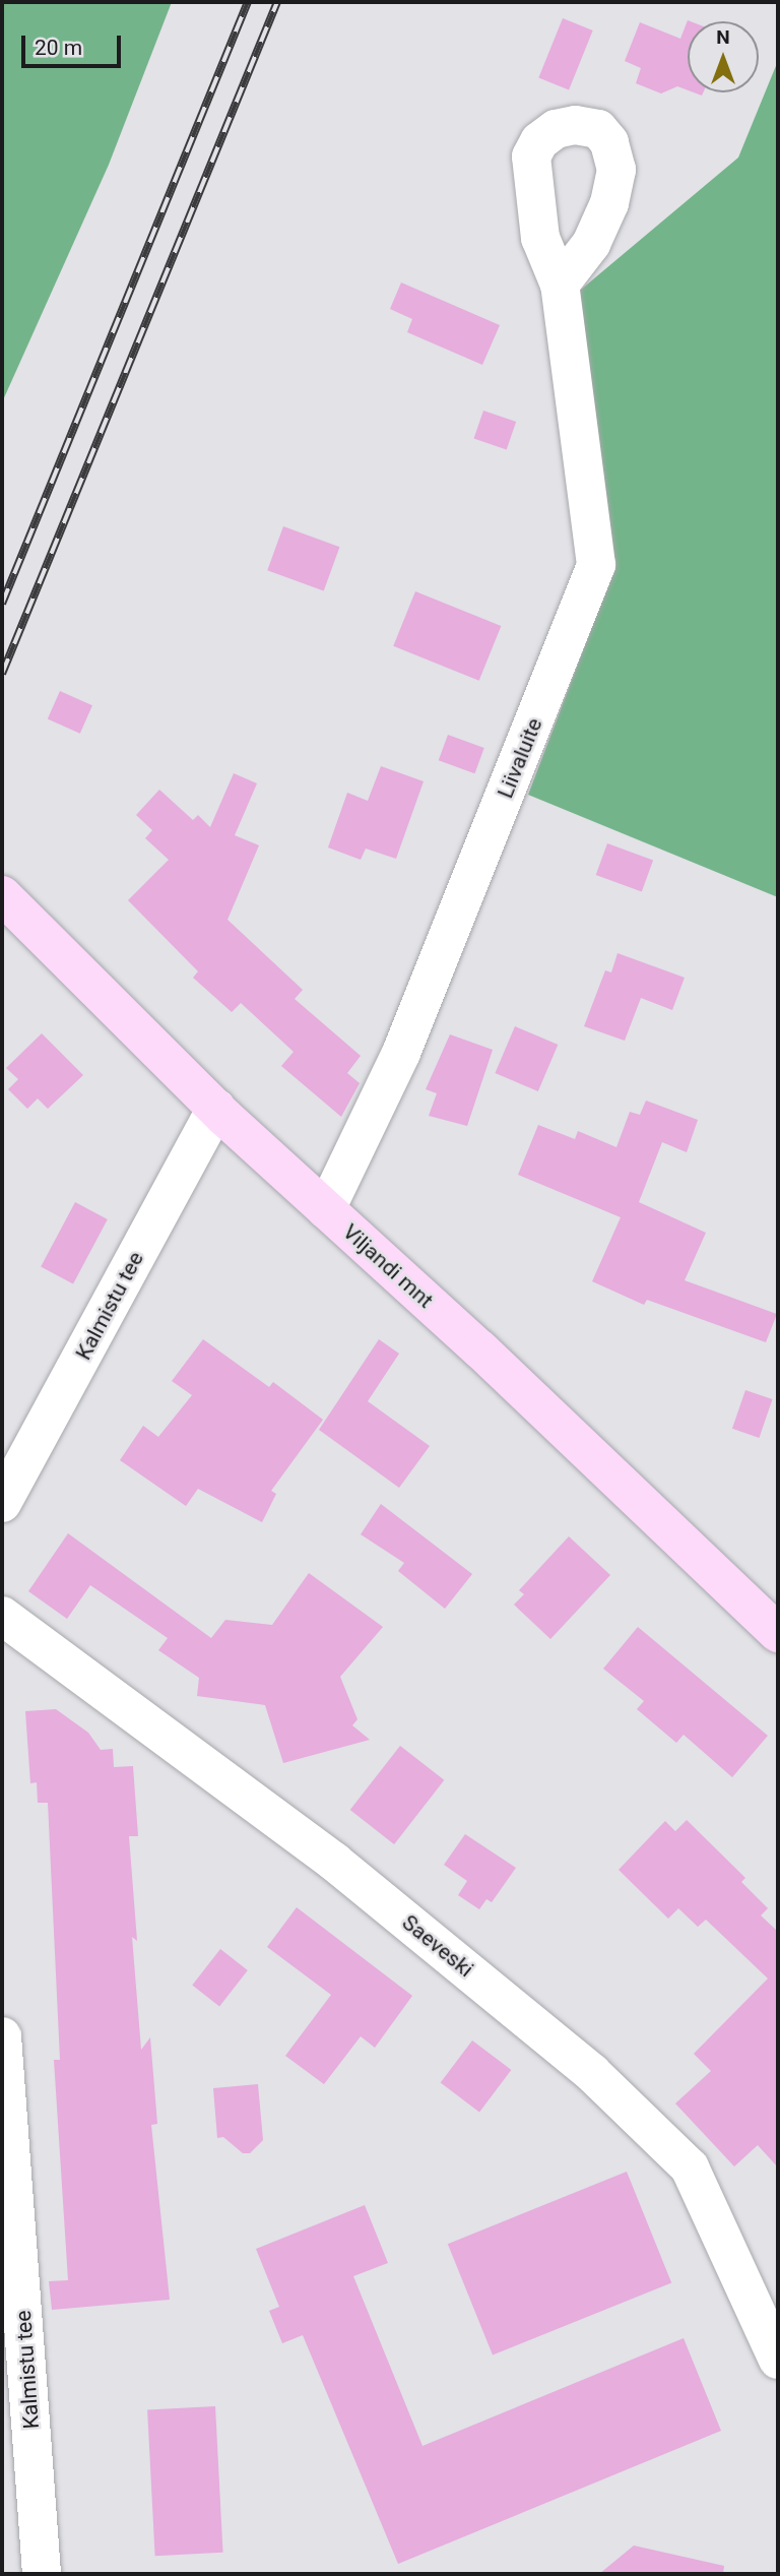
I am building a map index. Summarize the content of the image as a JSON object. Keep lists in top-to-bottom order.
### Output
{
  "streets": {
    "main road": ["Viljandi mnt"],
    "street": ["Liivaluite", "Kalmistu tee", "Saeveski"]
  },
  "crossings": [
    ["Liivaluite", "Viljandi mnt"],
    ["Viljandi mnt", "Kalmistu tee"]
  ],
  "scale_bar": "20 m",
  "north": "top"
}
